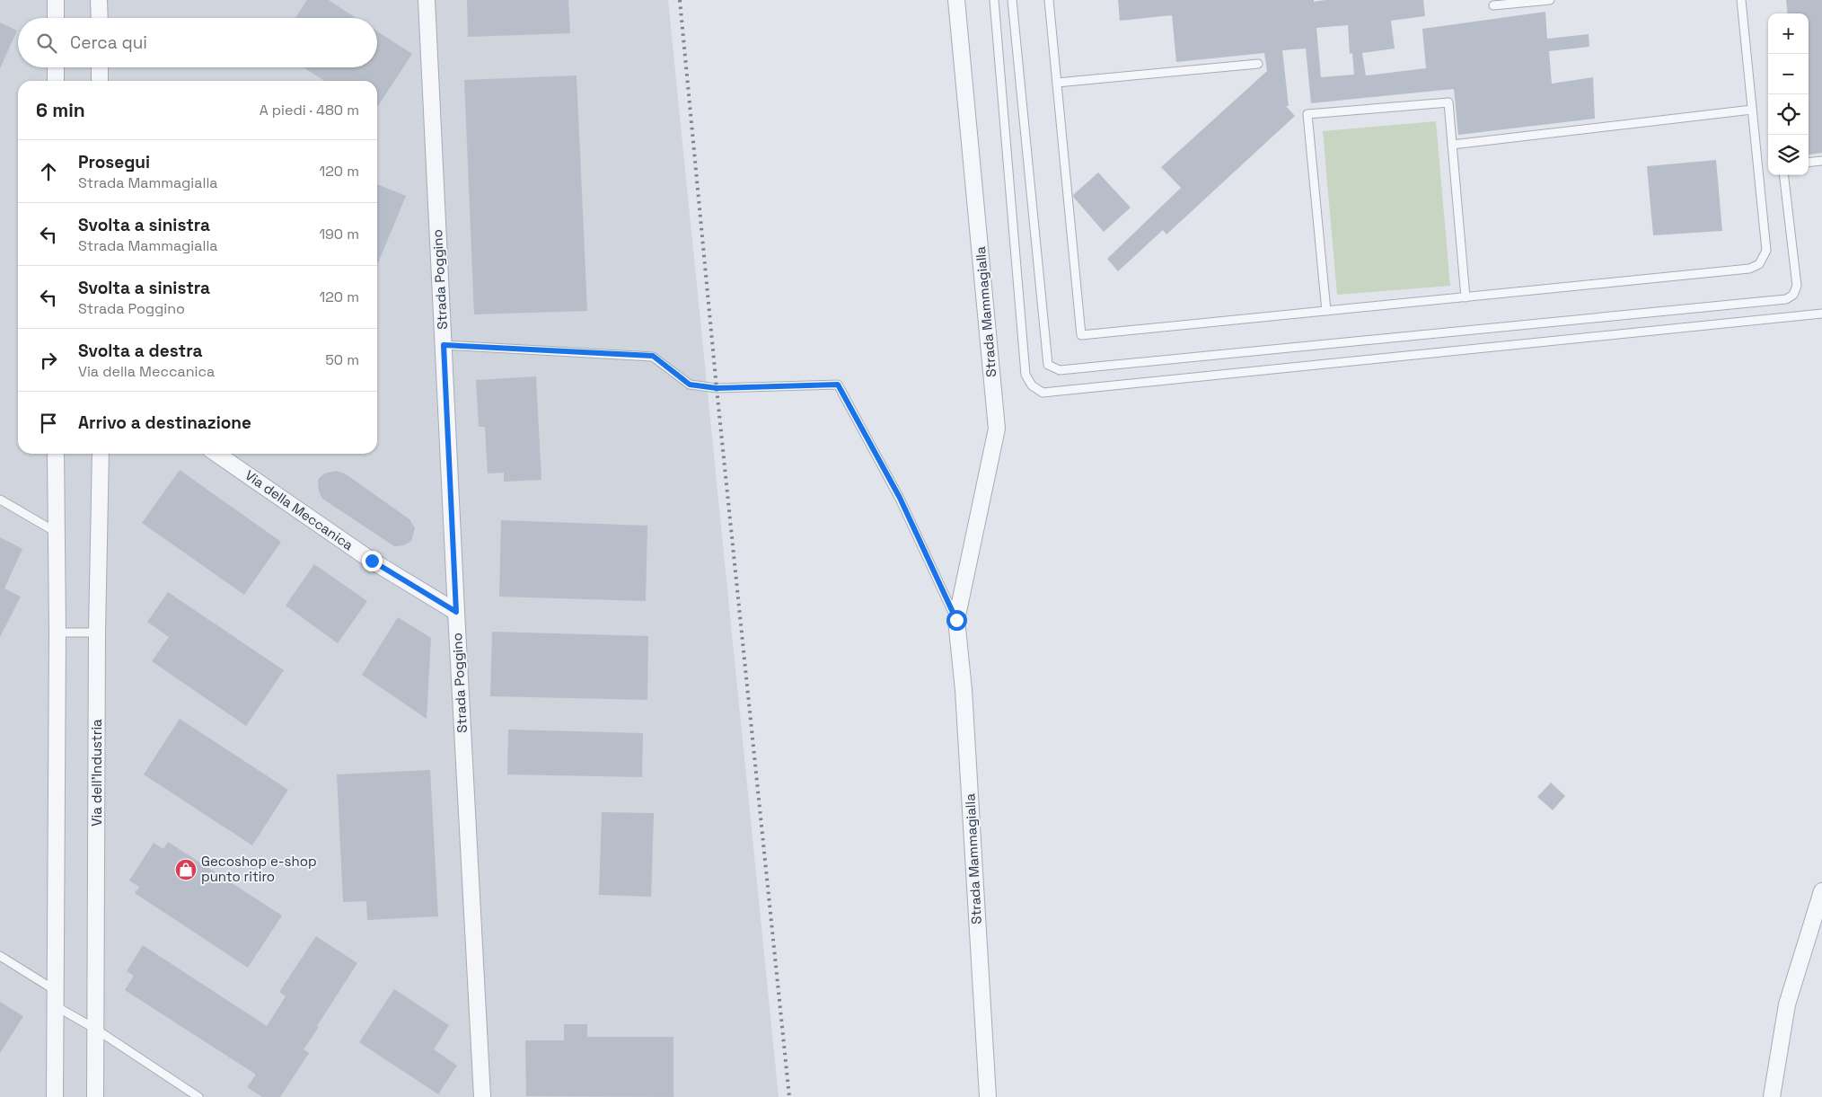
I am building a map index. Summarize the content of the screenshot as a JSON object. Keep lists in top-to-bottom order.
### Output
{
  "streets": {
    "street": [
      "Strada Poggino",
      "Strada Mammagialla",
      "Via della Meccanica",
      "Via dell'Industria"
    ]
  },
  "crossings": [
    ["Strada Poggino", "Strada Mammagialla"],
    ["Strada Poggino", "Via della Meccanica"]
  ],
  "places": {
    "shop": ["Gecoshop e-shop punto ritiro"]
  },
  "page": {
    "map_buttons": ["+", "−"],
    "search": "Cerca qui",
    "heading": ["6 min", "A piedi · 480 m"],
    "list": [
      ["Prosegui", "Strada Mammagialla", "120 m"],
      ["Svolta a sinistra", "Strada Mammagialla", "190 m"],
      ["Svolta a sinistra", "Strada Poggino", "120 m"],
      ["Svolta a destra", "Via della Meccanica", "50 m"],
      "Arrivo a destinazione"
    ]
  }
}
